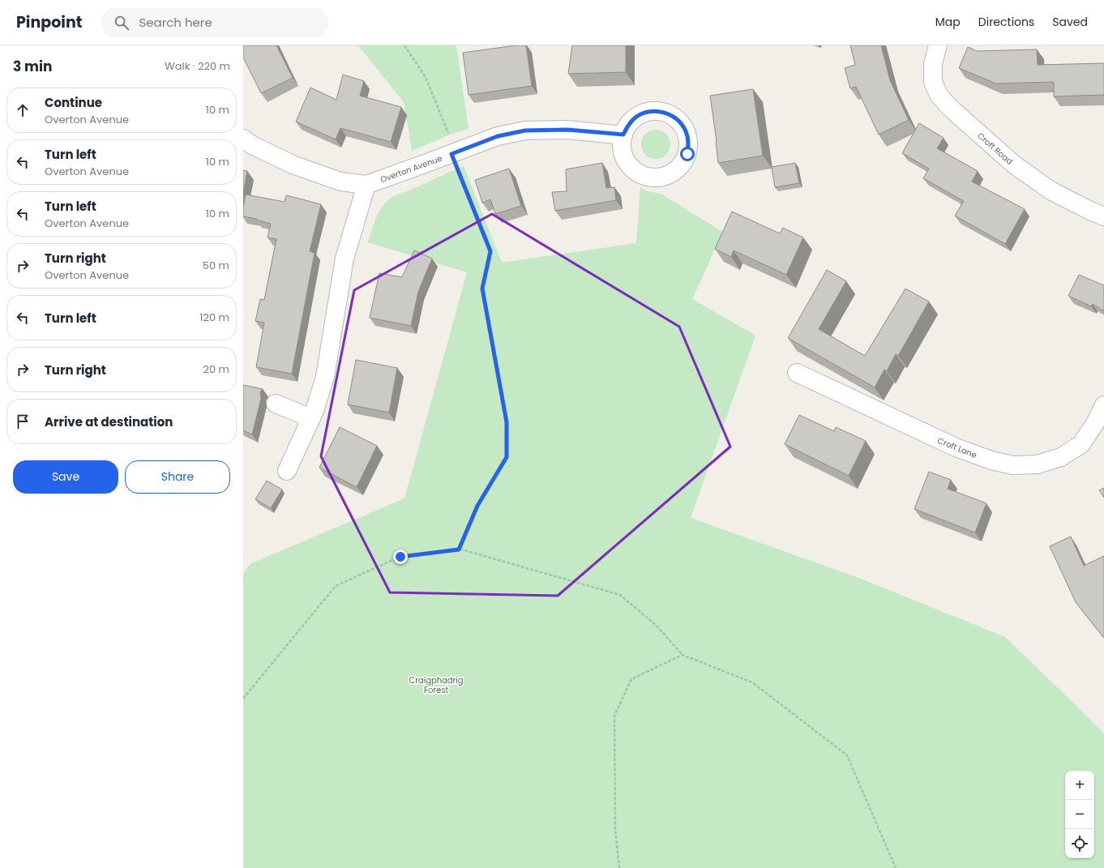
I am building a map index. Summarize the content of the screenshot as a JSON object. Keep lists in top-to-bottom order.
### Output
{
  "streets": {
    "street": ["Croft Road", "Overton Avenue", "Croft Lane"]
  },
  "parks": ["Craigphadrig Forest"],
  "page": {
    "header": "Pinpoint",
    "search": "Search here",
    "nav": ["Map", "Directions", "Saved"],
    "heading": ["3 min", "Walk · 220 m"],
    "list": [
      ["Continue", "Overton Avenue", "10 m"],
      ["Turn left", "Overton Avenue", "10 m"],
      ["Turn left", "Overton Avenue", "10 m"],
      ["Turn right", "Overton Avenue", "50 m"],
      ["Turn left", "120 m"],
      ["Turn right", "20 m"],
      "Arrive at destination"
    ],
    "buttons": ["Save", "Share"],
    "map_buttons": ["+", "−"]
  }
}
